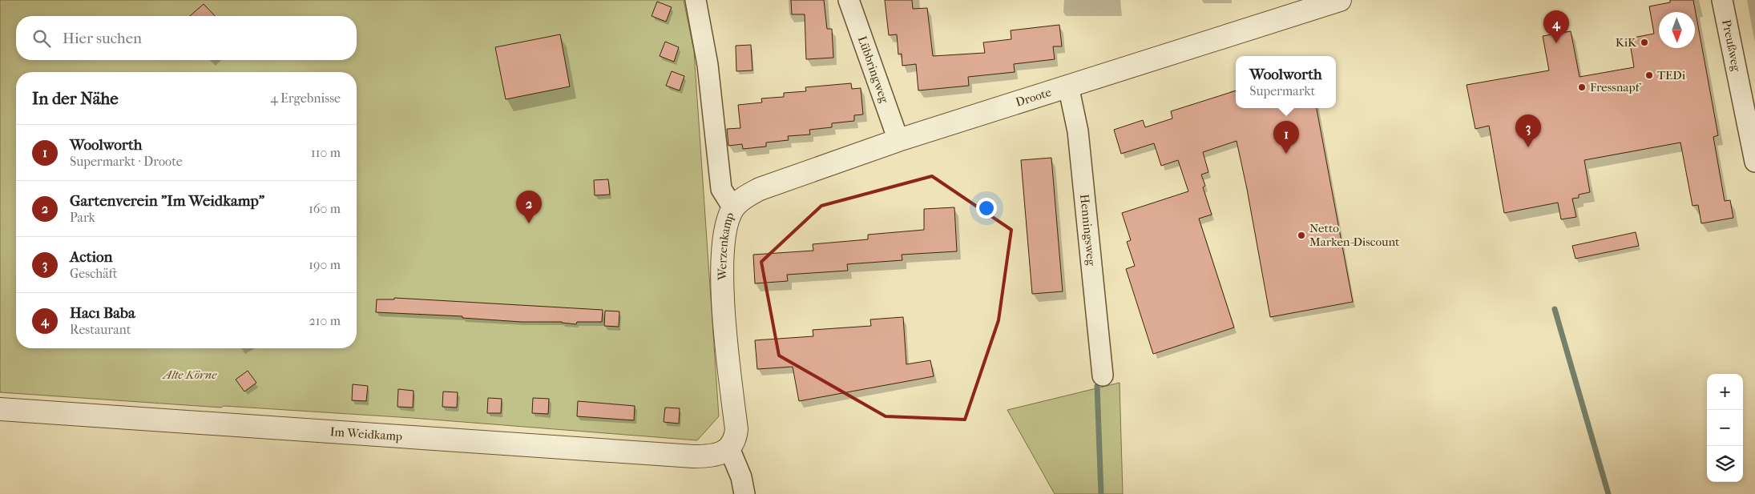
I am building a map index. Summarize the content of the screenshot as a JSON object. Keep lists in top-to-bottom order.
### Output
{
  "streets": {
    "street": [
      "Preußweg",
      "Lübbringweg",
      "Droote",
      "Henningsweg",
      "Werzenkamp",
      "Im Weidkamp"
    ]
  },
  "crossings": [
    ["Lübbringweg", "Droote"],
    ["Droote", "Henningsweg"],
    ["Droote", "Werzenkamp"],
    ["Werzenkamp", "Im Weidkamp"]
  ],
  "parks": ["Alte Körne"],
  "places": [
    "KiK",
    "TEDi",
    "Fressnapf",
    "Netto Marken-Discount"
  ],
  "north": "bottom",
  "page": {
    "pins": [
      "4",
      "3",
      "1",
      "2"
    ],
    "search": "Hier suchen",
    "popup": ["Woolworth", "Supermarkt"],
    "heading": ["In der Nähe", "4 Ergebnisse"],
    "list": [
      {
        "mark": "1",
        "name": "Woolworth",
        "note": "Supermarkt · Droote",
        "value": "110 m"
      },
      {
        "mark": "2",
        "name": "Gartenverein \"Im Weidkamp\"",
        "note": "Park",
        "value": "160 m"
      },
      {
        "mark": "3",
        "name": "Action",
        "note": "Geschäft",
        "value": "190 m"
      },
      {
        "mark": "4",
        "name": "Hacı Baba",
        "note": "Restaurant",
        "value": "210 m"
      }
    ],
    "map_buttons": ["+", "−"]
  }
}
